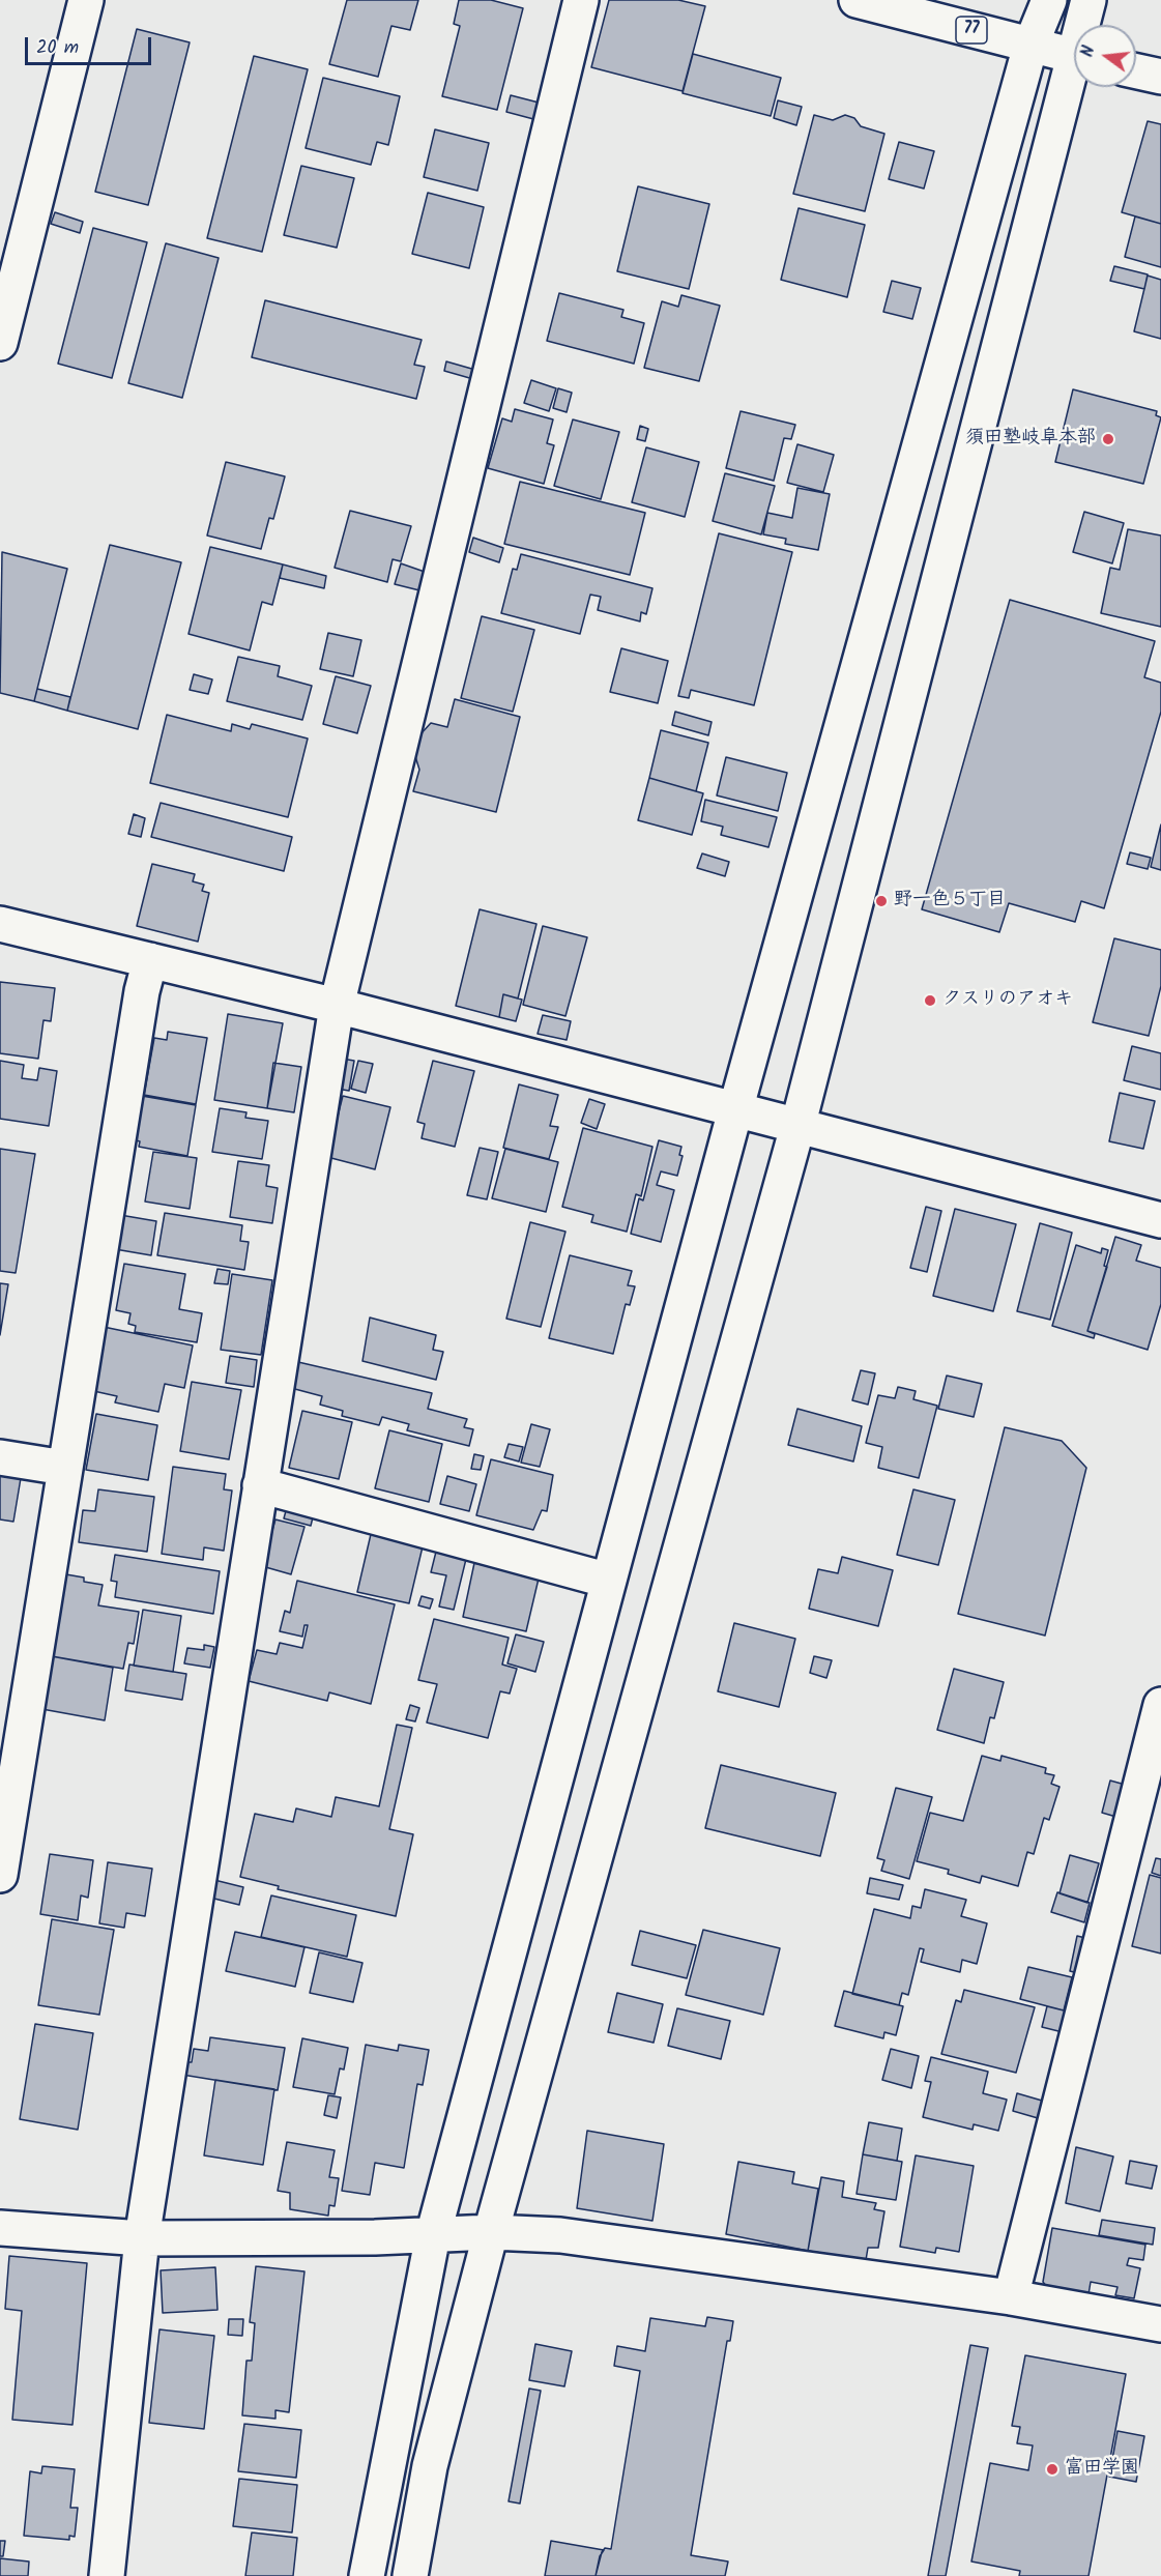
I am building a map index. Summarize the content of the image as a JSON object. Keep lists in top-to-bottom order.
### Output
{
  "streets": {
    "street": ["77"]
  },
  "places": [
    "須田塾岐阜本部",
    "野一色５丁目",
    "クスリのアオキ",
    "富田学園"
  ],
  "scale_bar": "20 m",
  "north": "left"
}
